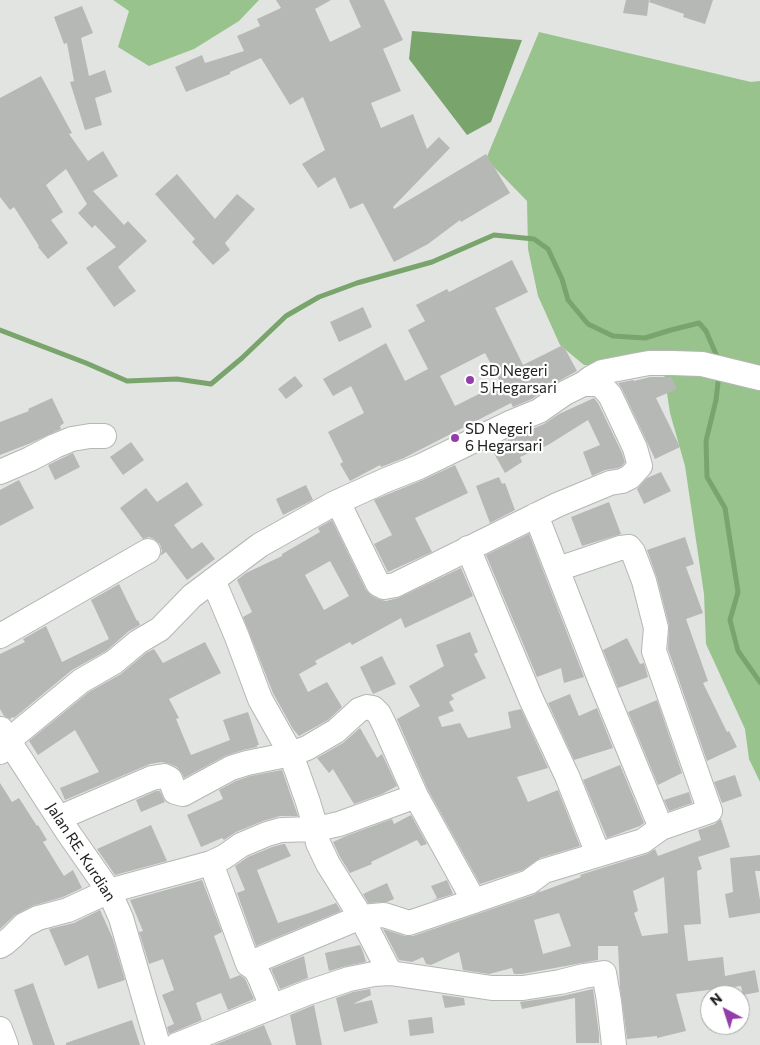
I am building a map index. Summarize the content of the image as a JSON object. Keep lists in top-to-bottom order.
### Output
{
  "streets": {
    "street": ["Jalan RE. Kurdian"]
  },
  "places": ["SD Negeri 5 Hegarsari", "SD Negeri 6 Hegarsari"],
  "north": "top left"
}
